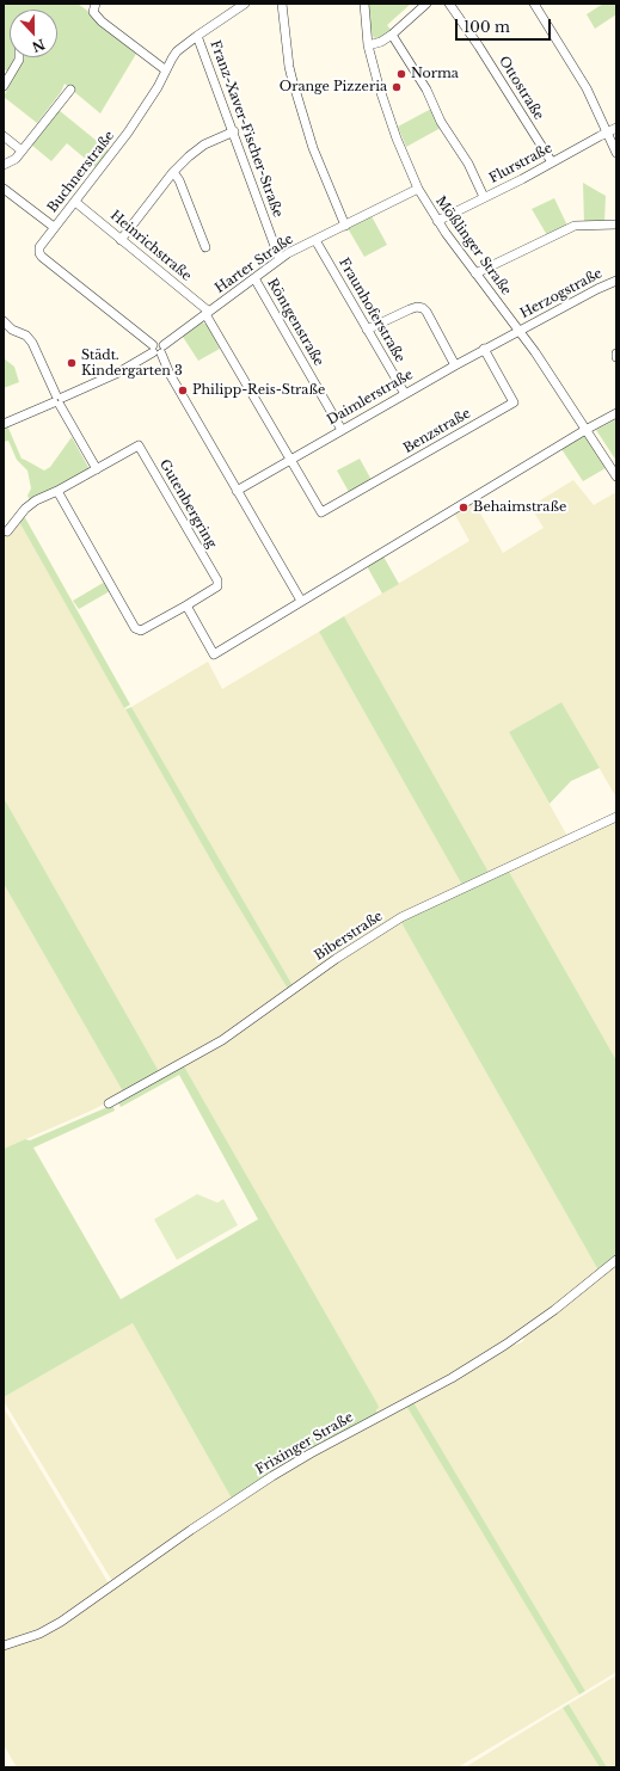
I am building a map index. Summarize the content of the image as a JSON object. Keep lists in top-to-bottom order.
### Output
{
  "streets": {
    "street": [
      "Ottostraße",
      "Franz-Xaver-Fischer-Straße",
      "Flurstraße",
      "Buchnerstraße",
      "Heinrichstraße",
      "Mößlinger Straße",
      "Harter Straße",
      "Herzogstraße",
      "Fraunhoferstraße",
      "Röntgenstraße",
      "Daimlerstraße",
      "Benzstraße",
      "Gutenbergring",
      "Biberstraße",
      "Frixinger Straße"
    ]
  },
  "crossings": [
    ["Ottostraße", "Flurstraße"],
    ["Franz-Xaver-Fischer-Straße", "Buchnerstraße"],
    ["Franz-Xaver-Fischer-Straße", "Harter Straße"],
    ["Flurstraße", "Mößlinger Straße"],
    ["Buchnerstraße", "Heinrichstraße"],
    ["Buchnerstraße", "Harter Straße"],
    ["Heinrichstraße", "Harter Straße"],
    ["Mößlinger Straße", "Harter Straße"],
    ["Mößlinger Straße", "Herzogstraße"],
    ["Mößlinger Straße", "Daimlerstraße"],
    ["Harter Straße", "Fraunhoferstraße"],
    ["Harter Straße", "Röntgenstraße"],
    ["Herzogstraße", "Daimlerstraße"],
    ["Fraunhoferstraße", "Daimlerstraße"],
    ["Röntgenstraße", "Daimlerstraße"],
    ["Daimlerstraße", "Benzstraße"]
  ],
  "places": [
    "Norma",
    "Orange Pizzeria",
    "Städt. Kindergarten 3",
    "Philipp-Reis-Straße",
    "Behaimstraße"
  ],
  "scale_bar": "100 m",
  "north": "bottom"
}
